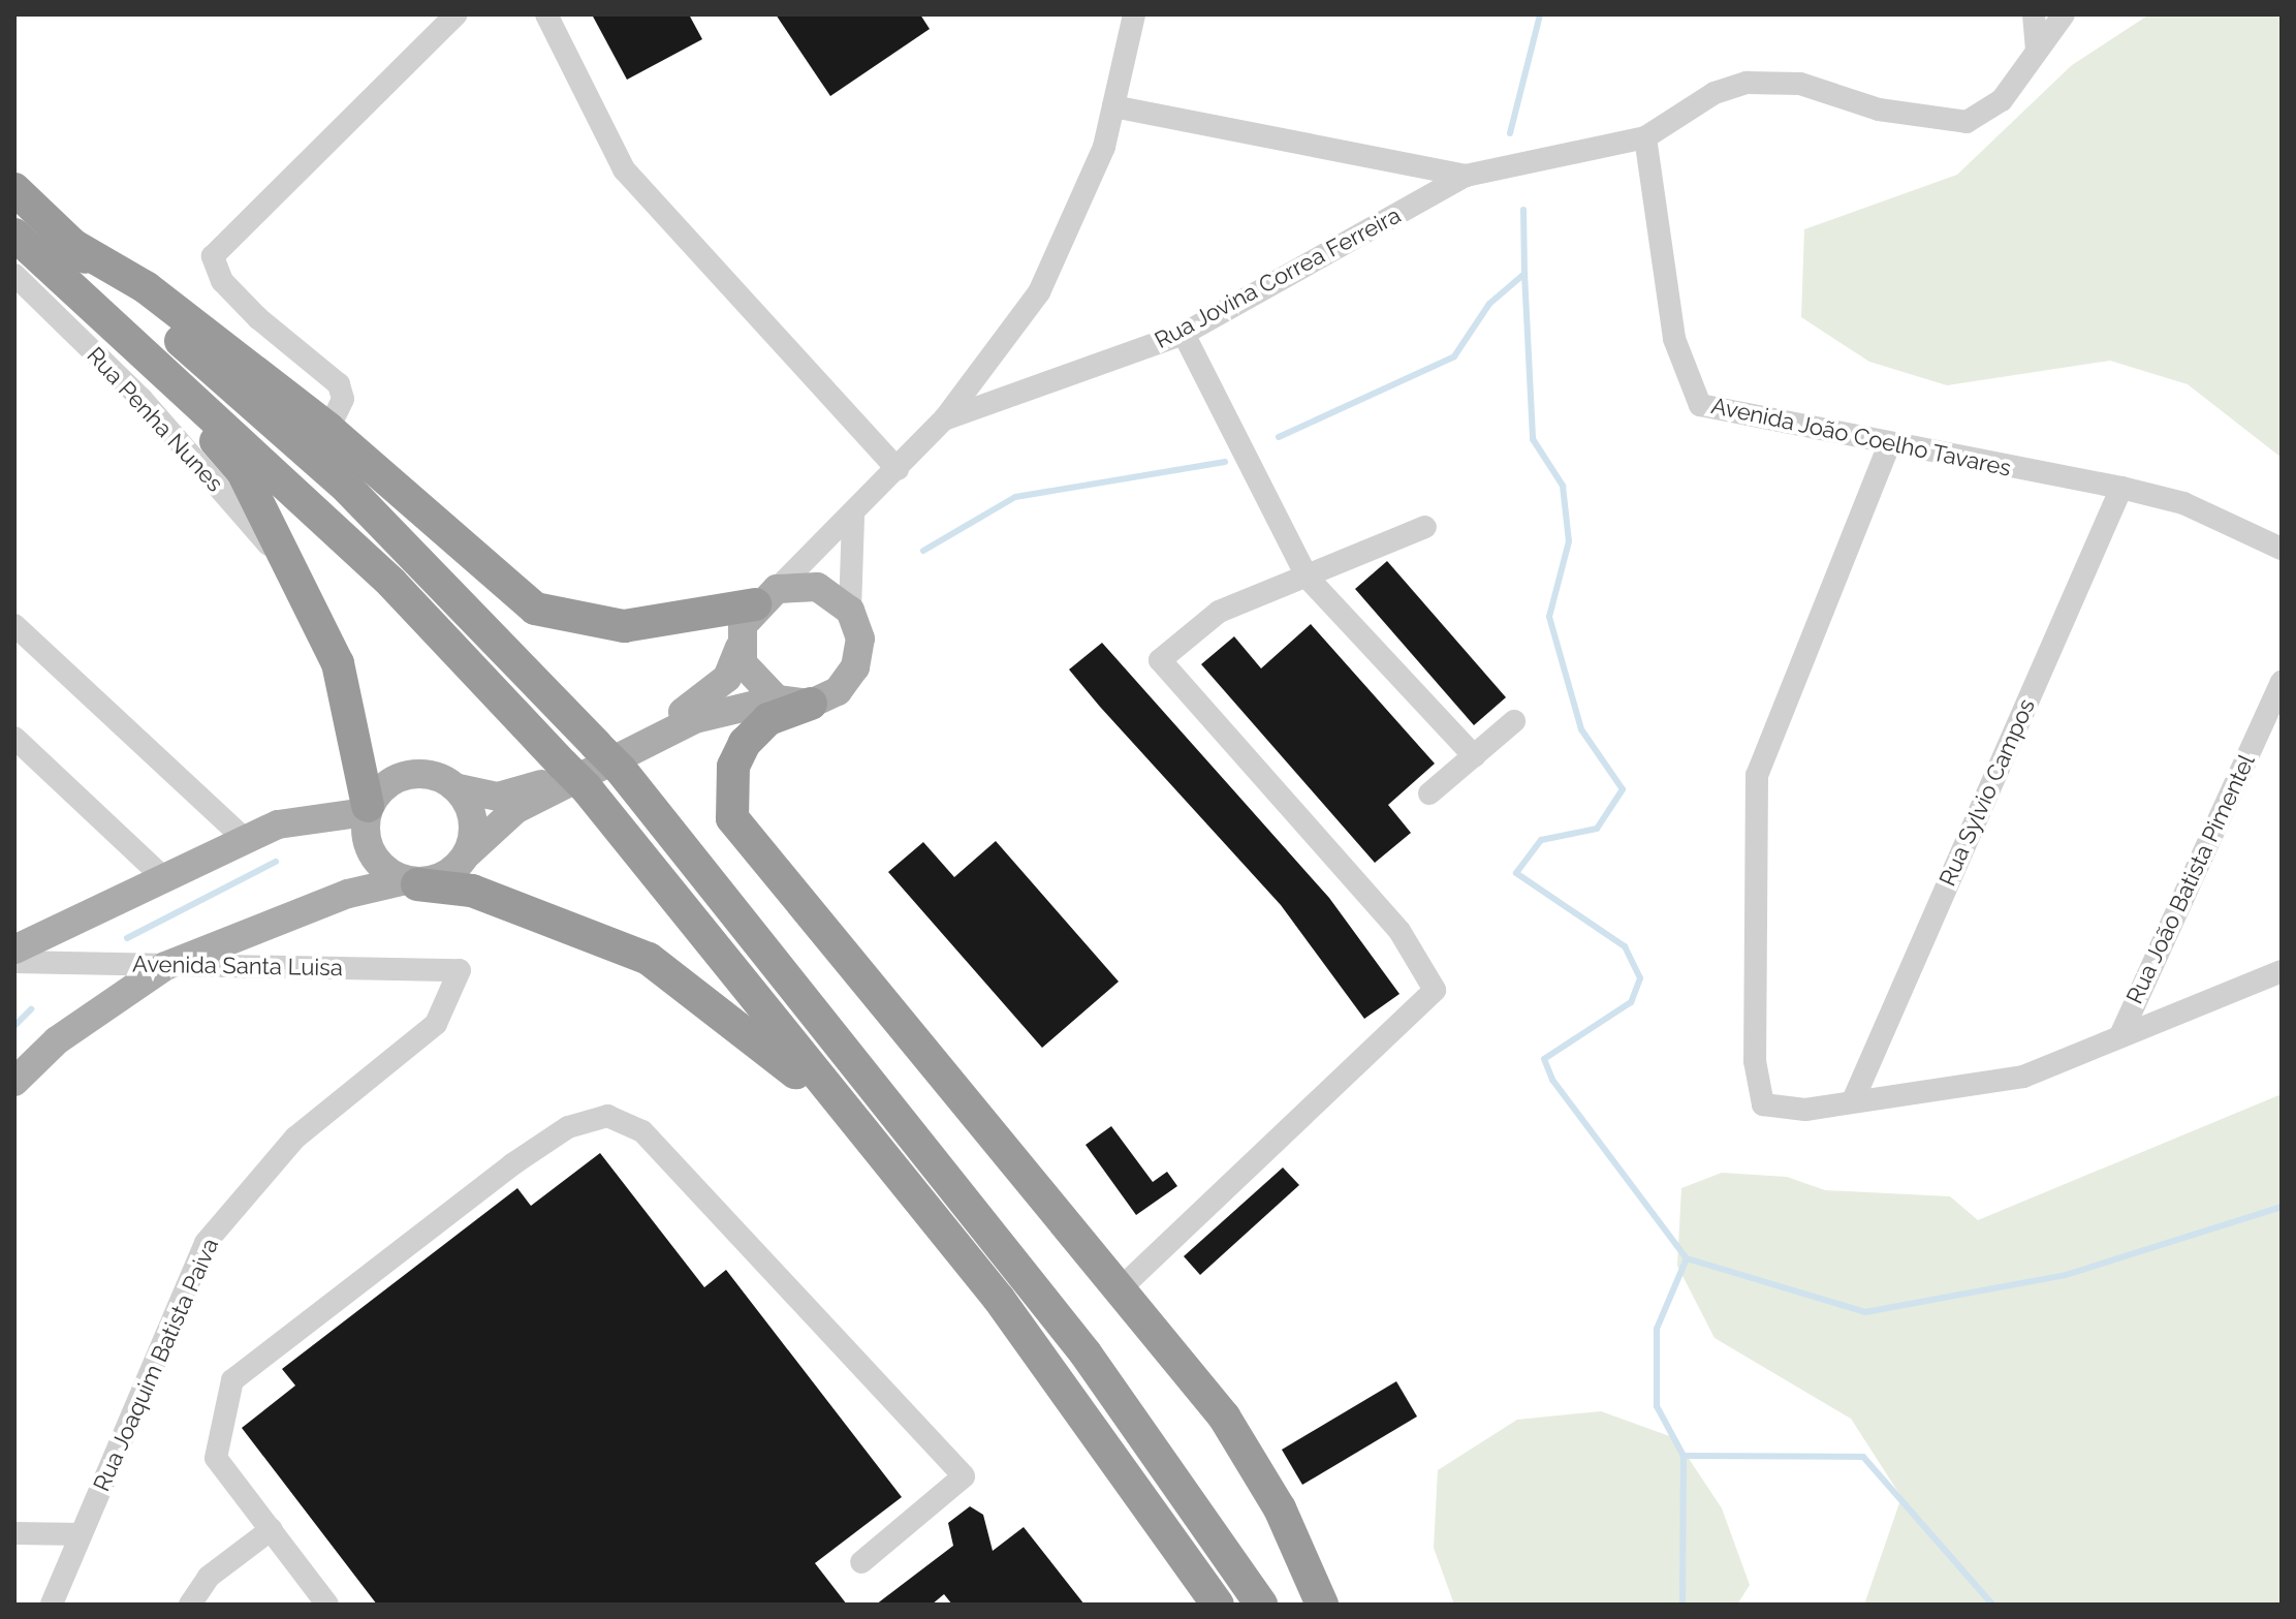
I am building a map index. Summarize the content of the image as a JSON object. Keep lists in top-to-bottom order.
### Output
{
  "streets": {
    "street": [
      "Rua Jovina Correa Ferreira",
      "Rua Penha Nunes",
      "Avenida João Coelho Tavares",
      "Rua Sylvio Campos",
      "Rua João Batista Pimentel",
      "Avenida Santa Luisa",
      "Rua Joaquim Batista Paiva"
    ]
  },
  "crossings": [
    ["Rua Jovina Correa Ferreira", "Avenida João Coelho Tavares"],
    ["Avenida João Coelho Tavares", "Rua Sylvio Campos"],
    ["Avenida Santa Luisa", "Rua Joaquim Batista Paiva"]
  ]
}
